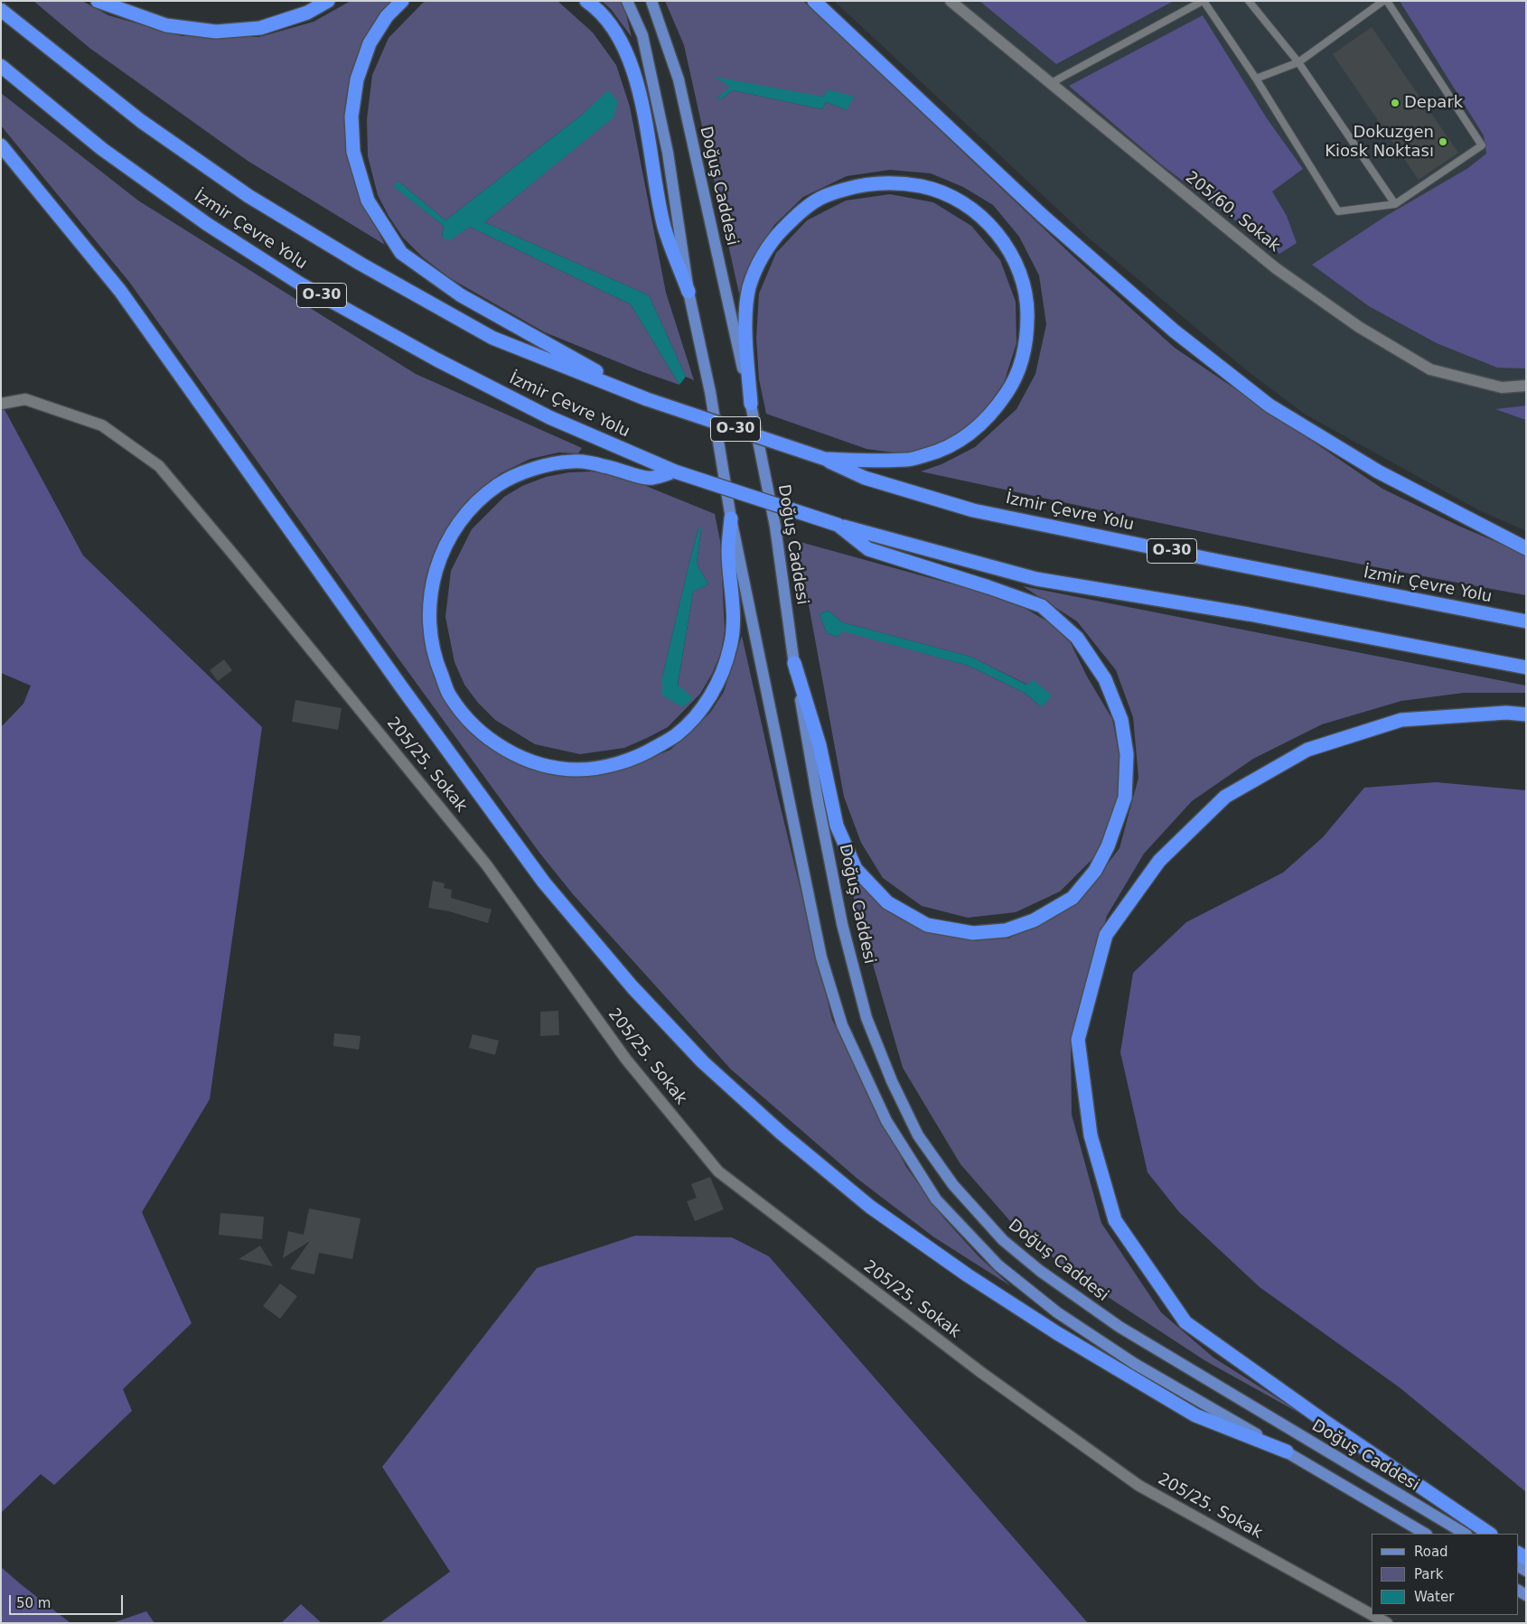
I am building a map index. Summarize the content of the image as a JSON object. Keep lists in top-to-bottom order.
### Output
{
  "streets": {
    "highway": ["İzmir Çevre Yolu", "O-30"],
    "main road": ["Doğuş Caddesi"],
    "street": ["205/60. Sokak", "205/25. Sokak"]
  },
  "crossings": [
    ["İzmir Çevre Yolu", "O-30"]
  ],
  "places": ["Depark", "Dokuzgen Kiosk Noktası"],
  "legend": ["Road", "Park", "Water"],
  "scale_bar": "50 m"
}
